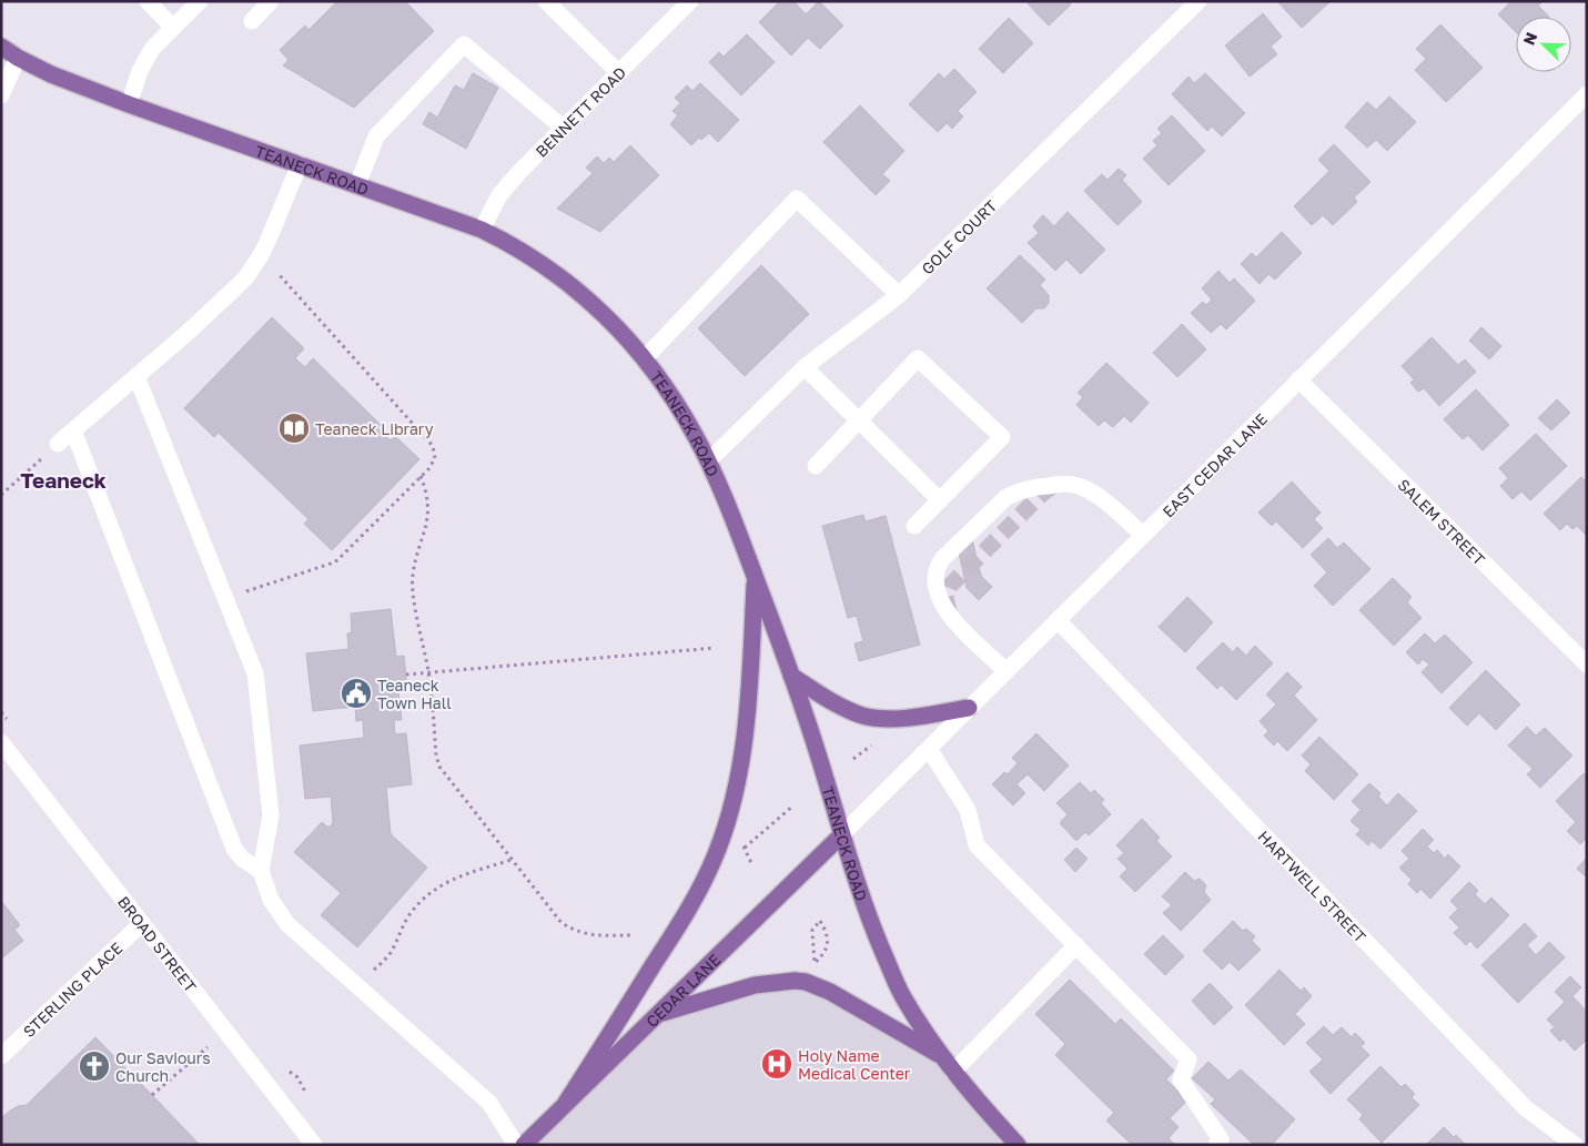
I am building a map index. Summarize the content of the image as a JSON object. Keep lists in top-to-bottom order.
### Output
{
  "streets": {
    "main road": ["TEANECK ROAD", "CEDAR LANE"],
    "street": [
      "BENNETT ROAD",
      "GOLF COURT",
      "EAST CEDAR LANE",
      "SALEM STREET",
      "HARTWELL STREET",
      "BROAD STREET",
      "STERLING PLACE"
    ]
  },
  "crossings": [
    ["BENNETT ROAD", "TEANECK ROAD"],
    ["TEANECK ROAD", "GOLF COURT"],
    ["TEANECK ROAD", "EAST CEDAR LANE"],
    ["TEANECK ROAD", "CEDAR LANE"],
    ["EAST CEDAR LANE", "SALEM STREET"],
    ["EAST CEDAR LANE", "HARTWELL STREET"],
    ["EAST CEDAR LANE", "CEDAR LANE"],
    ["BROAD STREET", "STERLING PLACE"]
  ],
  "districts": ["Teaneck"],
  "places": {
    "library": ["Teaneck Library"],
    "public building": ["Teaneck Town Hall"],
    "hospital": ["Holy Name Medical Center"],
    "church": ["Our Saviours Church"]
  },
  "north": "top left"
}
